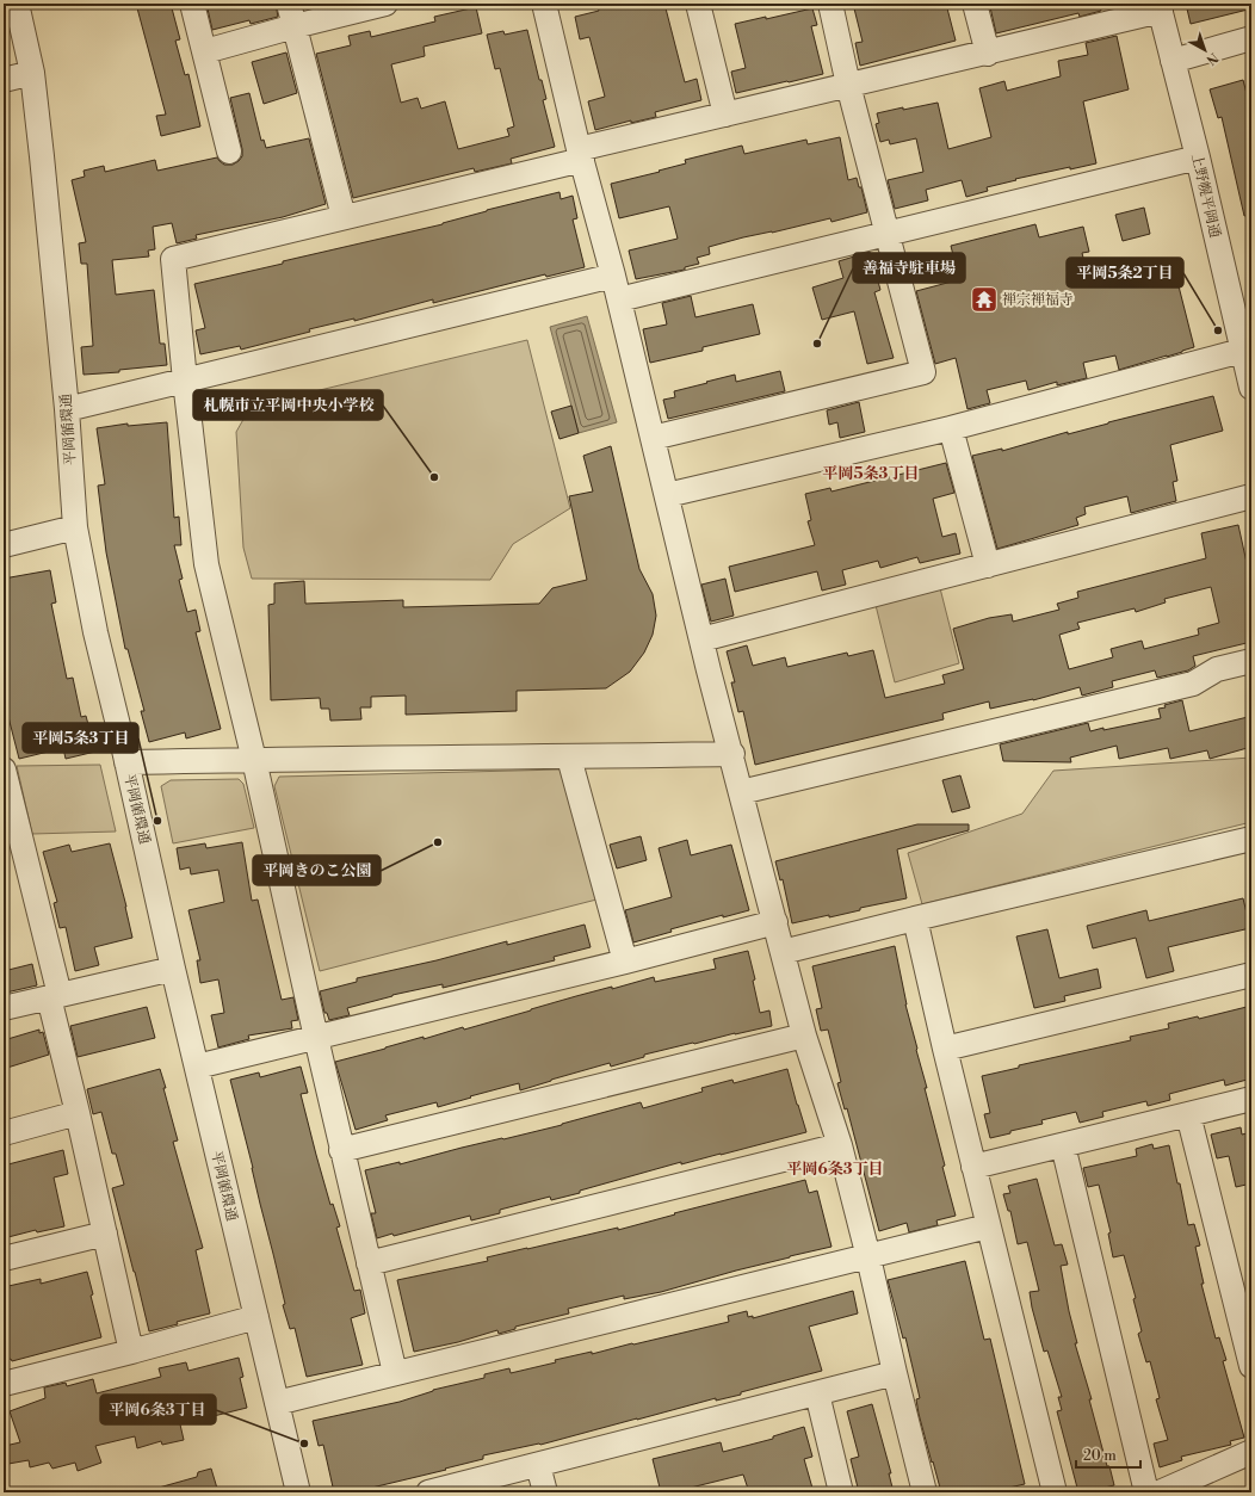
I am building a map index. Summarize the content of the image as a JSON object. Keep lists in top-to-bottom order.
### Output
{
  "streets": {
    "street": ["上野幌平岡通", "平岡循環通"]
  },
  "districts": ["平岡5条3丁目", "平岡6条3丁目"],
  "places": {
    "temple": ["禅宗禅福寺"],
    "other": [
      "平岡5条2丁目",
      "善福寺駐車場",
      "札幌市立平岡中央小学校",
      "平岡5条3丁目",
      "平岡きのこ公園",
      "平岡6条3丁目"
    ]
  },
  "scale_bar": "20 m",
  "north": "bottom right"
}
